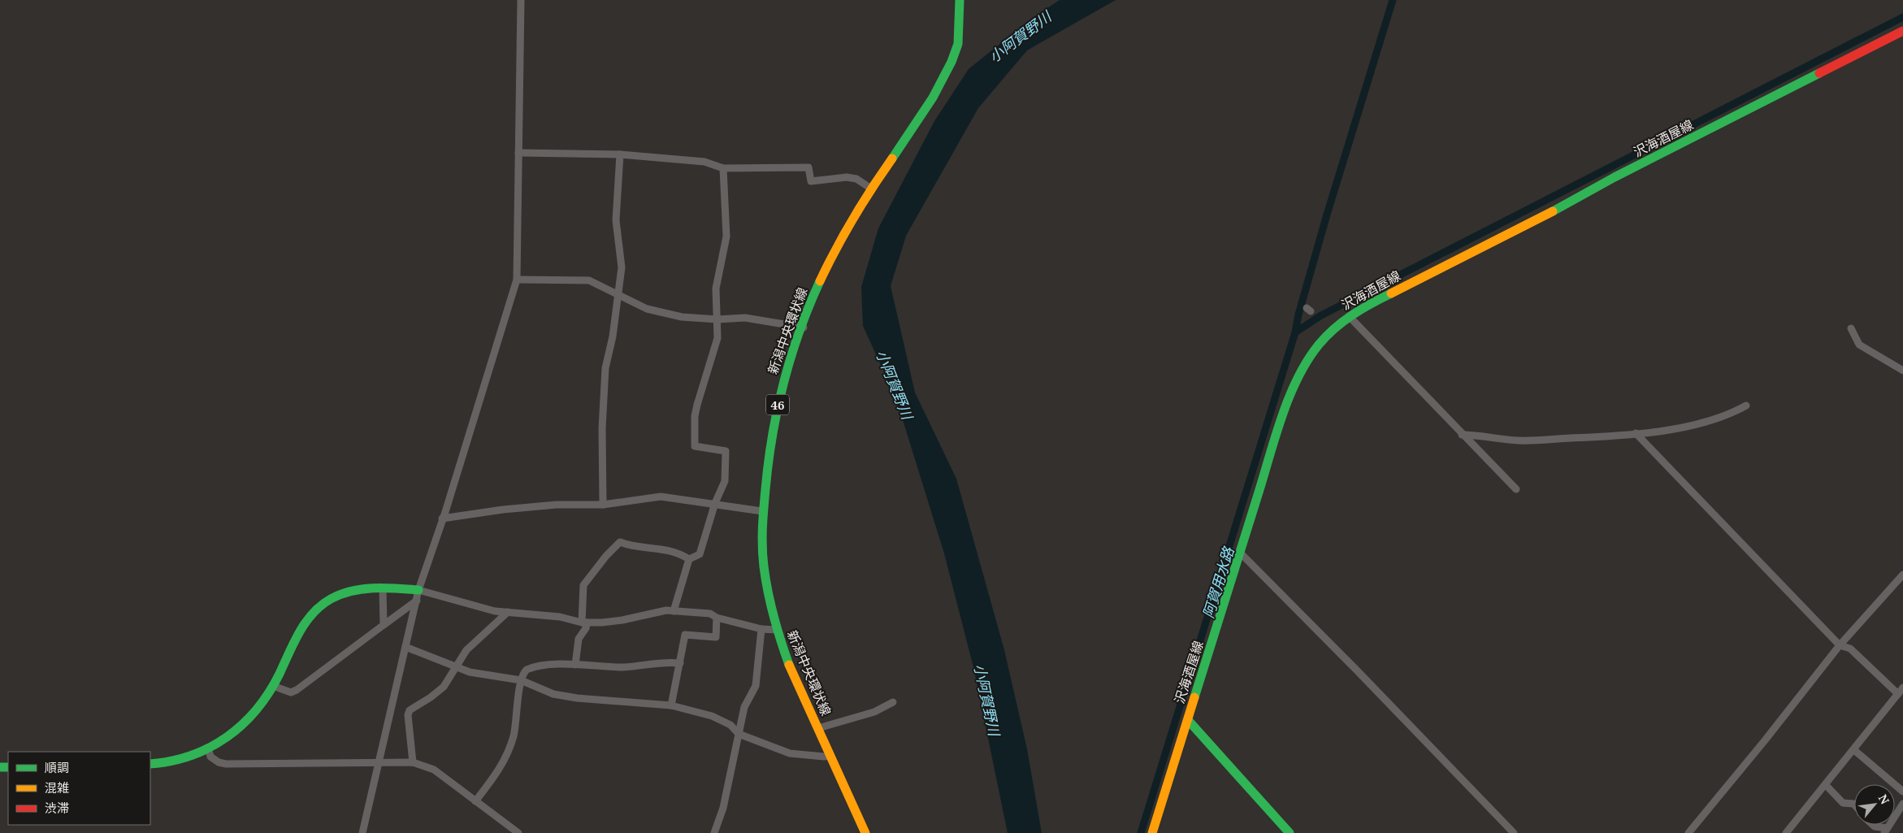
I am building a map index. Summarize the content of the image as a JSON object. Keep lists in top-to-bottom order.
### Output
{
  "streets": {
    "main road": ["沢海酒屋線", "新潟中央環状線", "46"]
  },
  "water": ["小阿賀野川", "阿賀用水路"],
  "legend": ["順調", "混雑", "渋滞"],
  "north": "top right"
}
